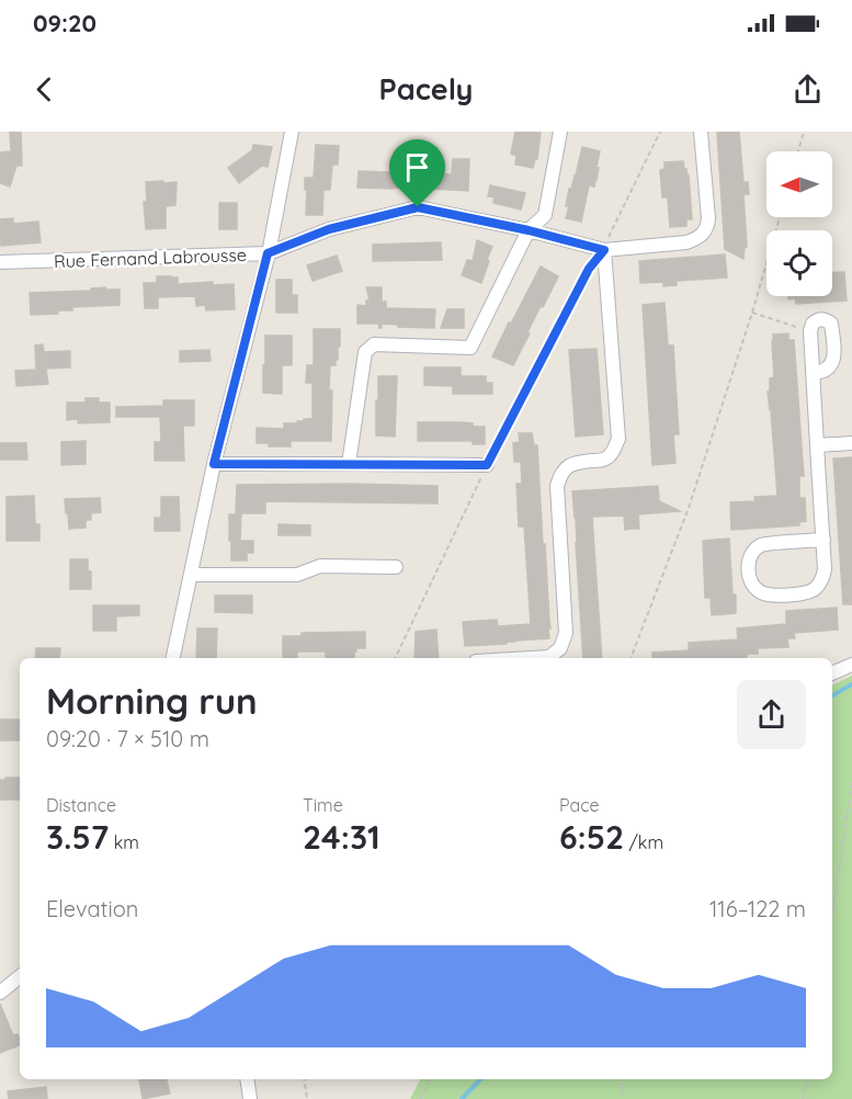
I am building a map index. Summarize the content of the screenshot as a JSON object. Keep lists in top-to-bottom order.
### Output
{
  "streets": {
    "street": ["Rue Fernand Labrousse"]
  },
  "north": "left",
  "page": {
    "status": "09:20",
    "header": "Pacely",
    "heading": ["Morning run", "09:20 · 7 × 510 m"],
    "stats": [
      ["Distance", "3.57 km"],
      ["Time", "24:31"],
      ["Pace", "6:52 /km"]
    ],
    "chart": ["Elevation", "116–122 m"]
  }
}
